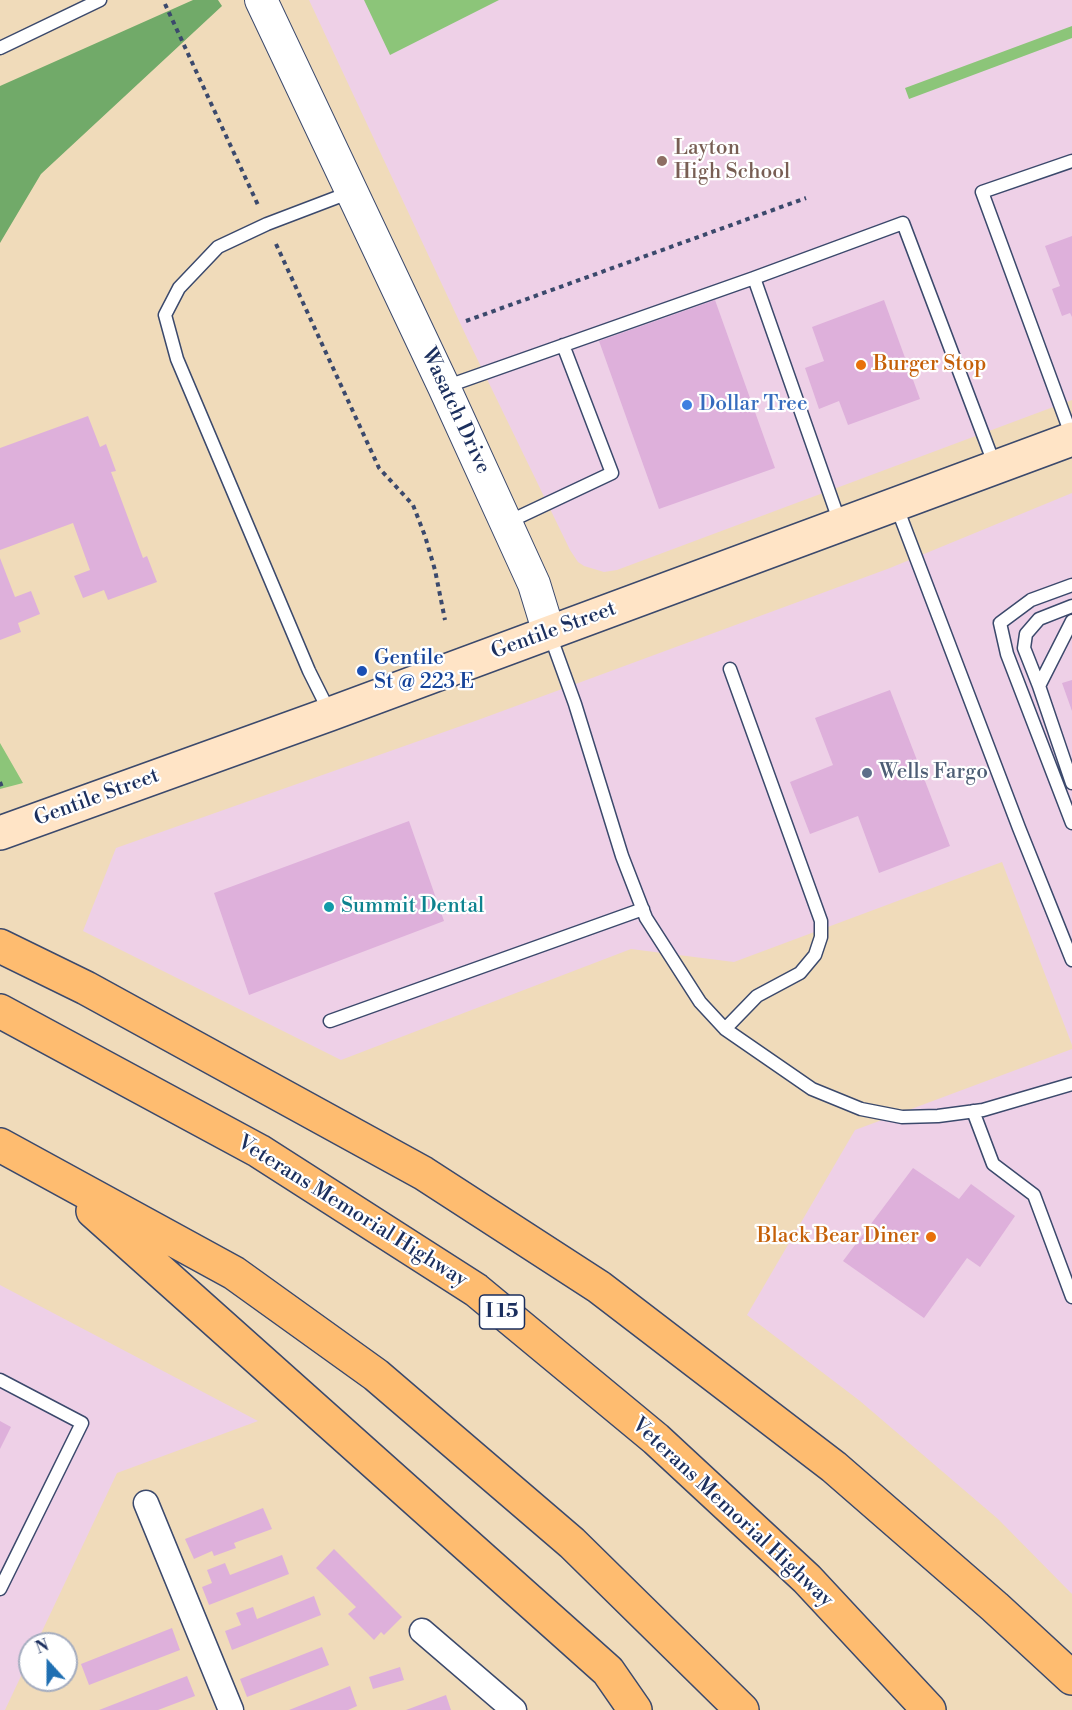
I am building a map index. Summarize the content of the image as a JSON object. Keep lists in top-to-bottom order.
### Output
{
  "streets": {
    "highway": ["Veterans Memorial Highway", "I 15"],
    "main road": ["Gentile Street"],
    "street": ["Wasatch Drive"]
  },
  "crossings": [
    ["Wasatch Drive", "Gentile Street"]
  ],
  "places": [
    "Layton High School",
    "Burger Stop",
    "Dollar Tree",
    "Gentile St @ 223 E",
    "Wells Fargo",
    "Summit Dental",
    "Black Bear Diner"
  ],
  "north": "top"
}
